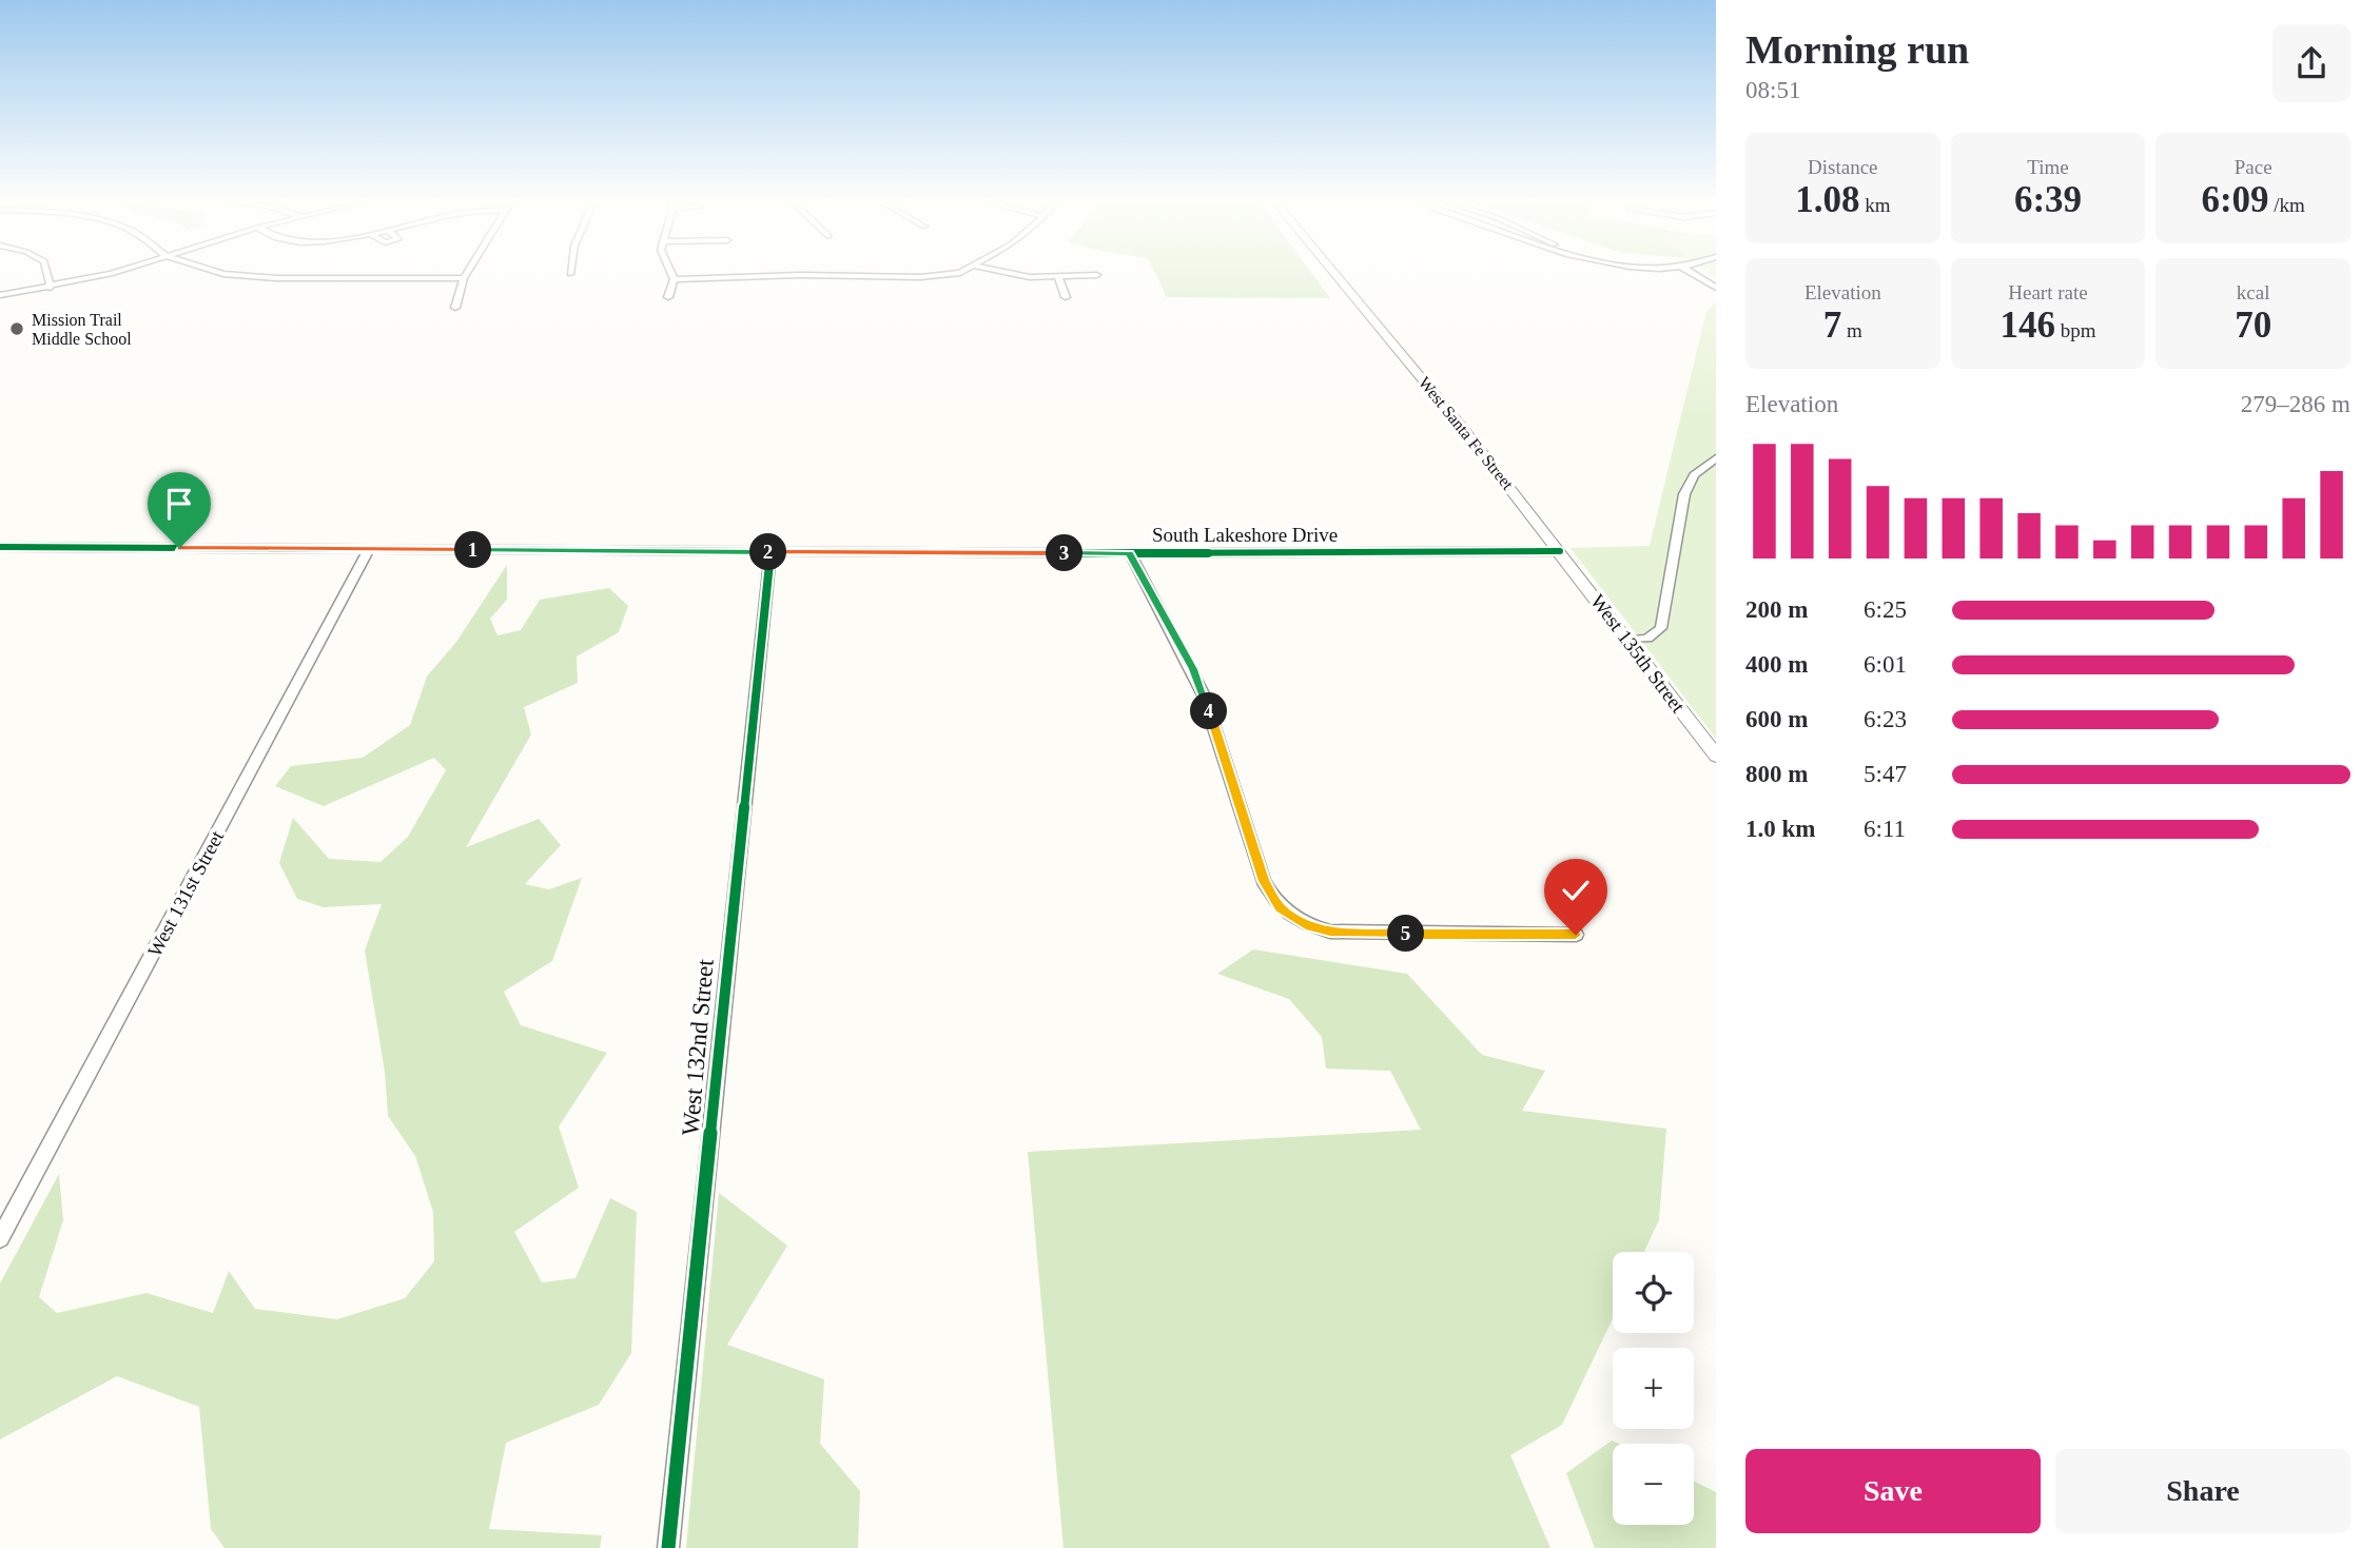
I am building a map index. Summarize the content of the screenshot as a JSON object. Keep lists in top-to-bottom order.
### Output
{
  "streets": {
    "street": [
      "West Santa Fe Street",
      "South Lakeshore Drive",
      "West 135th Street",
      "West 131st Street",
      "West 132nd Street"
    ]
  },
  "crossings": [
    ["West Santa Fe Street", "South Lakeshore Drive"],
    ["West Santa Fe Street", "West 135th Street"],
    ["South Lakeshore Drive", "West 135th Street"],
    ["South Lakeshore Drive", "West 131st Street"],
    ["South Lakeshore Drive", "West 132nd Street"]
  ],
  "places": ["Mission Trail Middle School"],
  "page": {
    "heading": ["Morning run", "08:51"],
    "stats": [
      ["Distance", "1.08 km"],
      ["Time", "6:39"],
      ["Pace", "6:09 /km"],
      ["Elevation", "7 m"],
      ["Heart rate", "146 bpm"],
      ["kcal", "70"]
    ],
    "chart": ["Elevation", "279–286 m"],
    "pins": [
      "1",
      "2",
      "3",
      "4",
      "5"
    ],
    "list": [
      {
        "name": "200 m",
        "note": "6:25"
      },
      {
        "name": "400 m",
        "note": "6:01"
      },
      {
        "name": "600 m",
        "note": "6:23"
      },
      {
        "name": "800 m",
        "note": "5:47"
      },
      {
        "name": "1.0 km",
        "note": "6:11"
      }
    ],
    "map_buttons": ["+", "−"],
    "buttons": ["Save", "Share"]
  }
}
